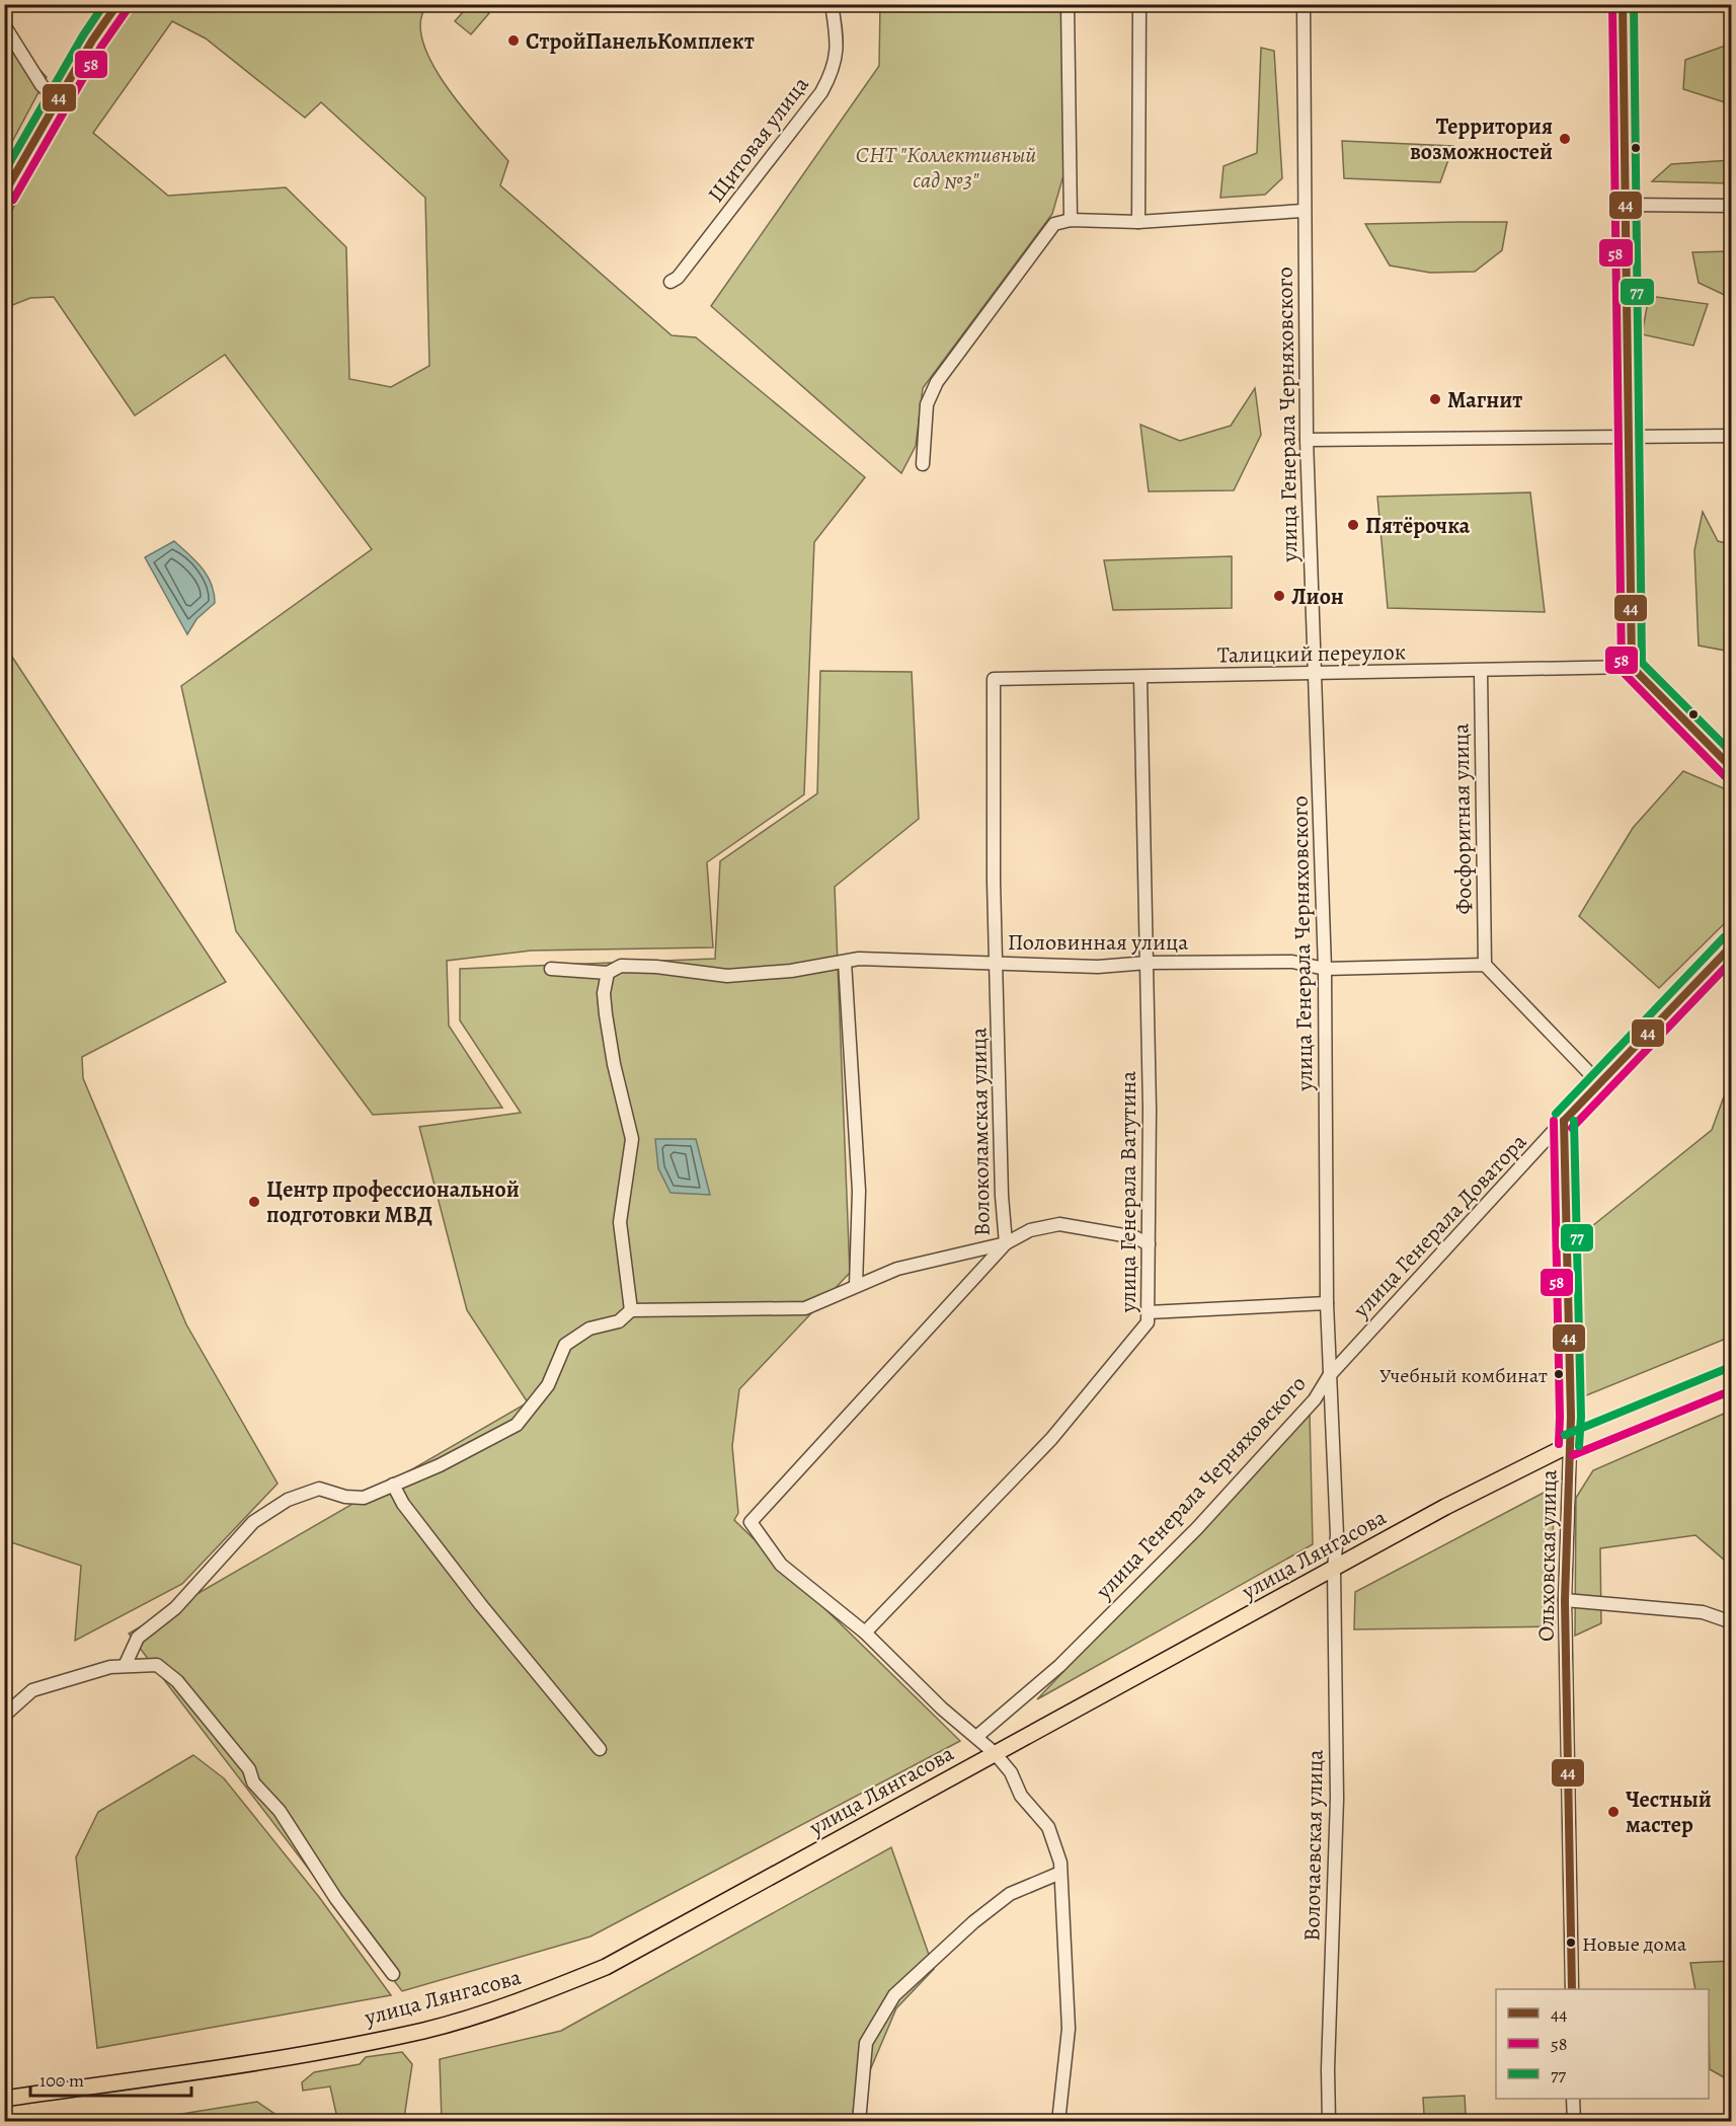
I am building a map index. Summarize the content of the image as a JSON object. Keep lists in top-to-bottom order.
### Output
{
  "streets": {
    "main road": ["улица Лянгасова"],
    "street": [
      "Щитовая улица",
      "улица Генерала Черняховского",
      "Талицкий переулок",
      "Фосфоритная улица",
      "Половинная улица",
      "Волоколамская улица",
      "улица Генерала Ватутина",
      "улица Генерала Доватора",
      "Ольховская улица",
      "Волочаевская улица"
    ]
  },
  "crossings": [
    ["улица Генерала Черняховского", "Талицкий переулок"],
    ["улица Генерала Черняховского", "Половинная улица"],
    ["улица Генерала Черняховского", "улица Генерала Доватора"],
    ["улица Генерала Черняховского", "Волочаевская улица"],
    ["Талицкий переулок", "Фосфоритная улица"],
    ["Талицкий переулок", "Волоколамская улица"],
    ["Талицкий переулок", "улица Генерала Ватутина"],
    ["Фосфоритная улица", "Половинная улица"],
    ["Половинная улица", "Волоколамская улица"],
    ["Половинная улица", "улица Генерала Ватутина"],
    ["Волоколамская улица", "улица Генерала Ватутина"],
    ["улица Генерала Доватора", "Ольховская улица"],
    ["улица Генерала Доватора", "Волочаевская улица"],
    ["улица Лянгасова", "Ольховская улица"],
    ["улица Лянгасова", "Волочаевская улица"]
  ],
  "parks": ["СНТ \"Коллективный сад №3\""],
  "places": [
    "СтройПанельКомплект",
    "Территория возможностей",
    "Магнит",
    "Пятёрочка",
    "Лион",
    "Центр профессиональной подготовки МВД",
    "Учебный комбинат",
    "Честный мастер",
    "Новые дома"
  ],
  "lines": ["transit line 44", "transit line 58", "transit line 77"],
  "legend": ["44", "58", "77"],
  "scale_bar": "100 m"
}
